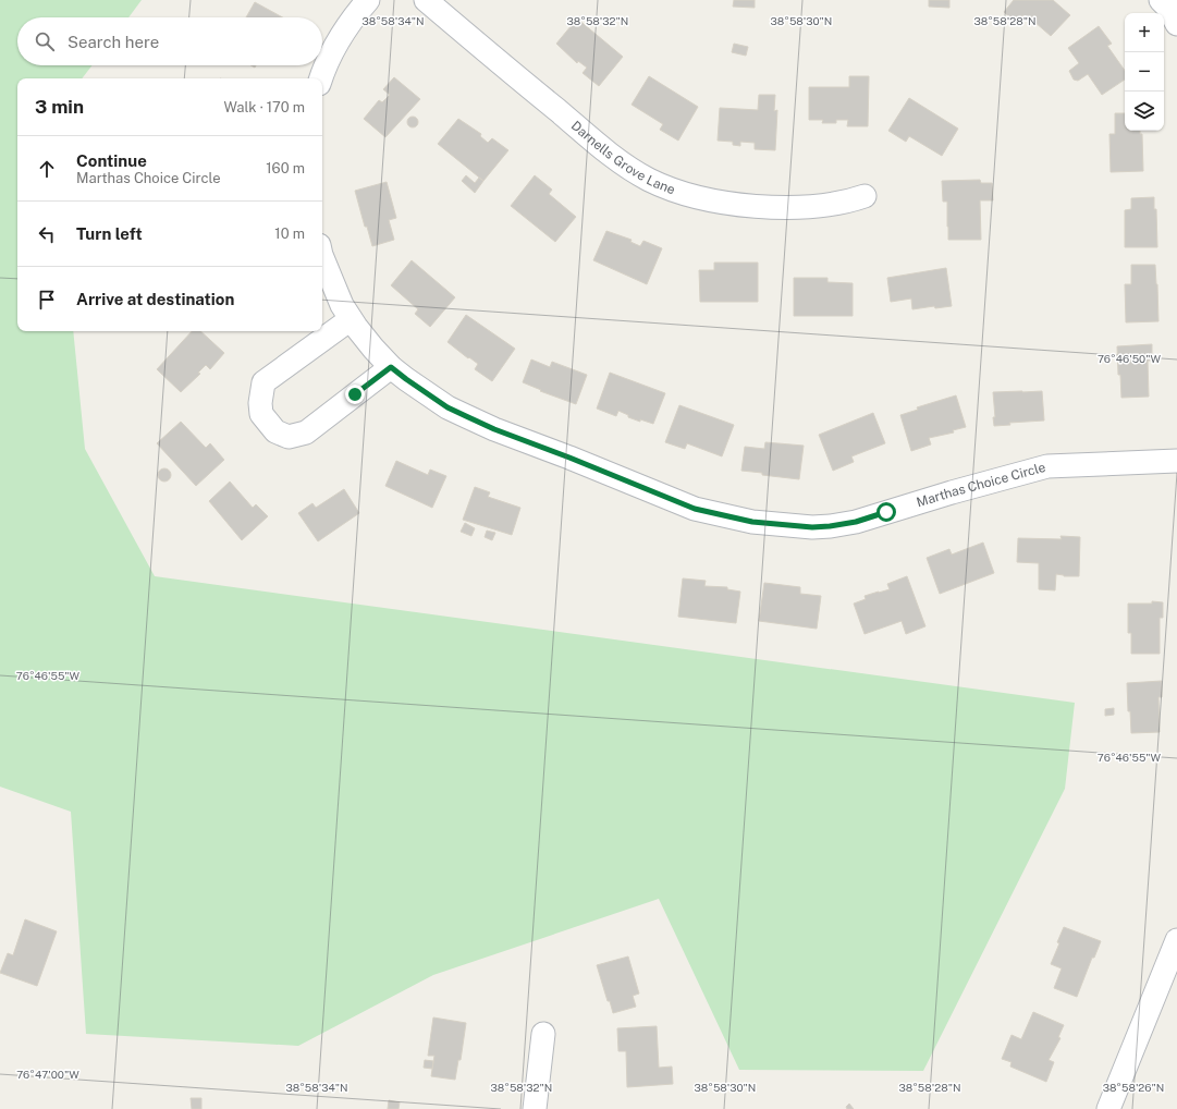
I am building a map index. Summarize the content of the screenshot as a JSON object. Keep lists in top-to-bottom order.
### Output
{
  "streets": {
    "street": ["Darnells Grove Lane", "Marthas Choice Circle"]
  },
  "page": {
    "map_buttons": ["+", "−"],
    "search": "Search here",
    "heading": ["3 min", "Walk · 170 m"],
    "list": [
      ["Continue", "Marthas Choice Circle", "160 m"],
      ["Turn left", "10 m"],
      "Arrive at destination"
    ]
  },
  "coordinates": [
    "38°58'34\"N",
    "38°58'32\"N",
    "38°58'30\"N",
    "38°58'28\"N",
    "76°46'50\"W",
    "76°46'55\"W",
    "76°47'00\"W",
    "38°58'26\"N"
  ]
}
